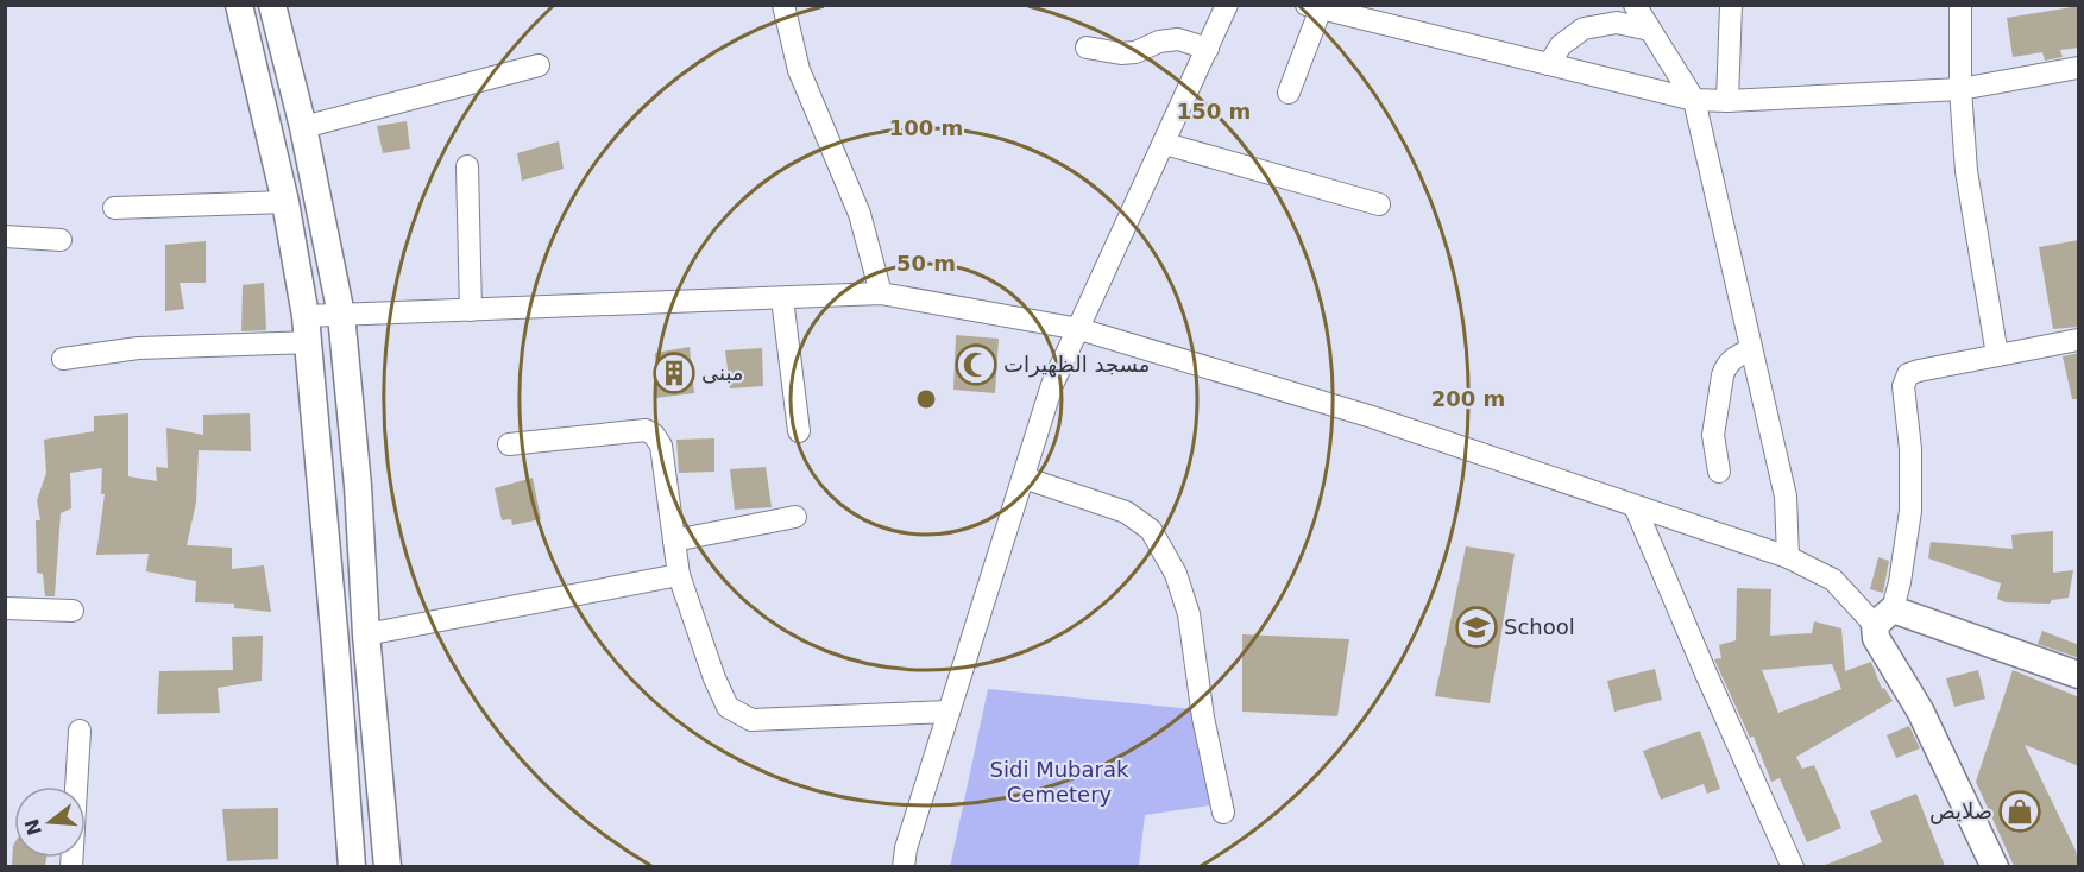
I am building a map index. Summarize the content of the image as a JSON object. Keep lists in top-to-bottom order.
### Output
{
  "parks": ["Sidi Mubarak Cemetery"],
  "places": {
    "mosque": ["مسجد الظهيرات"],
    "building": ["مبنى"],
    "school or university": ["School"],
    "shop": ["صلايص"]
  },
  "north": "left",
  "rings": [
    "150 m",
    "100 m",
    "50 m",
    "200 m"
  ]
}
